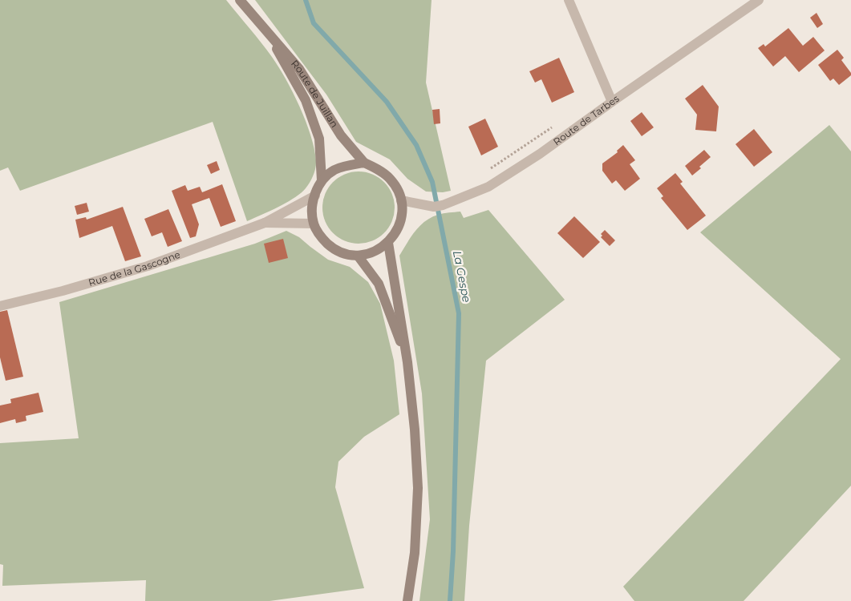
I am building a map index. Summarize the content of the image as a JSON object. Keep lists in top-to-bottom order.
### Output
{
  "streets": {
    "main road": ["Route de Juillan"],
    "street": ["Route de Tarbes", "Rue de la Gascogne"]
  },
  "crossings": [
    ["Route de Juillan", "Route de Tarbes"],
    ["Route de Juillan", "Rue de la Gascogne"],
    ["Route de Tarbes", "Rue de la Gascogne"]
  ],
  "water": ["La Gespe"]
}
